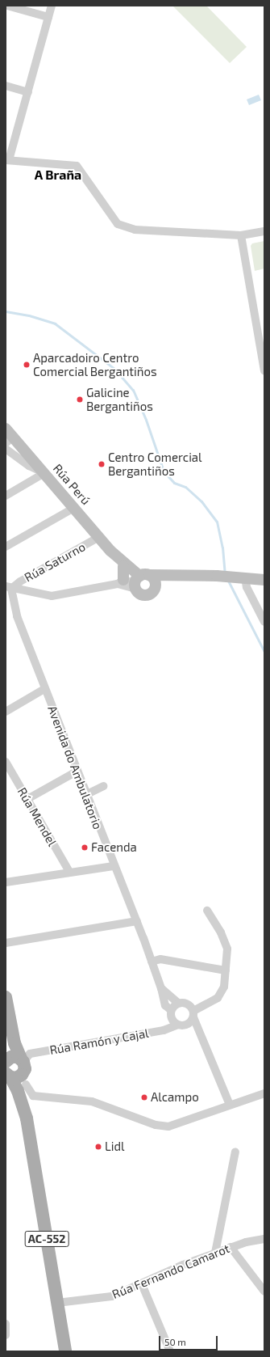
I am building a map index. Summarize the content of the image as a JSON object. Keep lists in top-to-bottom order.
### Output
{
  "streets": {
    "main road": ["AC-552"],
    "street": [
      "Rúa Perú",
      "Rúa Saturno",
      "Avenida do Ambulatorio",
      "Rúa Mendel",
      "Rúa Ramón y Cajal",
      "Rúa Fernando Camarot"
    ]
  },
  "crossings": [
    ["Rúa Perú", "Rúa Saturno"],
    ["Rúa Saturno", "Avenida do Ambulatorio"],
    ["Avenida do Ambulatorio", "Rúa Ramón y Cajal"],
    ["Rúa Ramón y Cajal", "AC-552"],
    ["AC-552", "Rúa Fernando Camarot"]
  ],
  "districts": ["A Braña"],
  "places": [
    "Aparcadoiro Centro Comercial Bergantiños",
    "Galicine Bergantiños",
    "Centro Comercial Bergantiños",
    "Facenda",
    "Alcampo",
    "Lidl"
  ],
  "scale_bar": "50 m"
}
